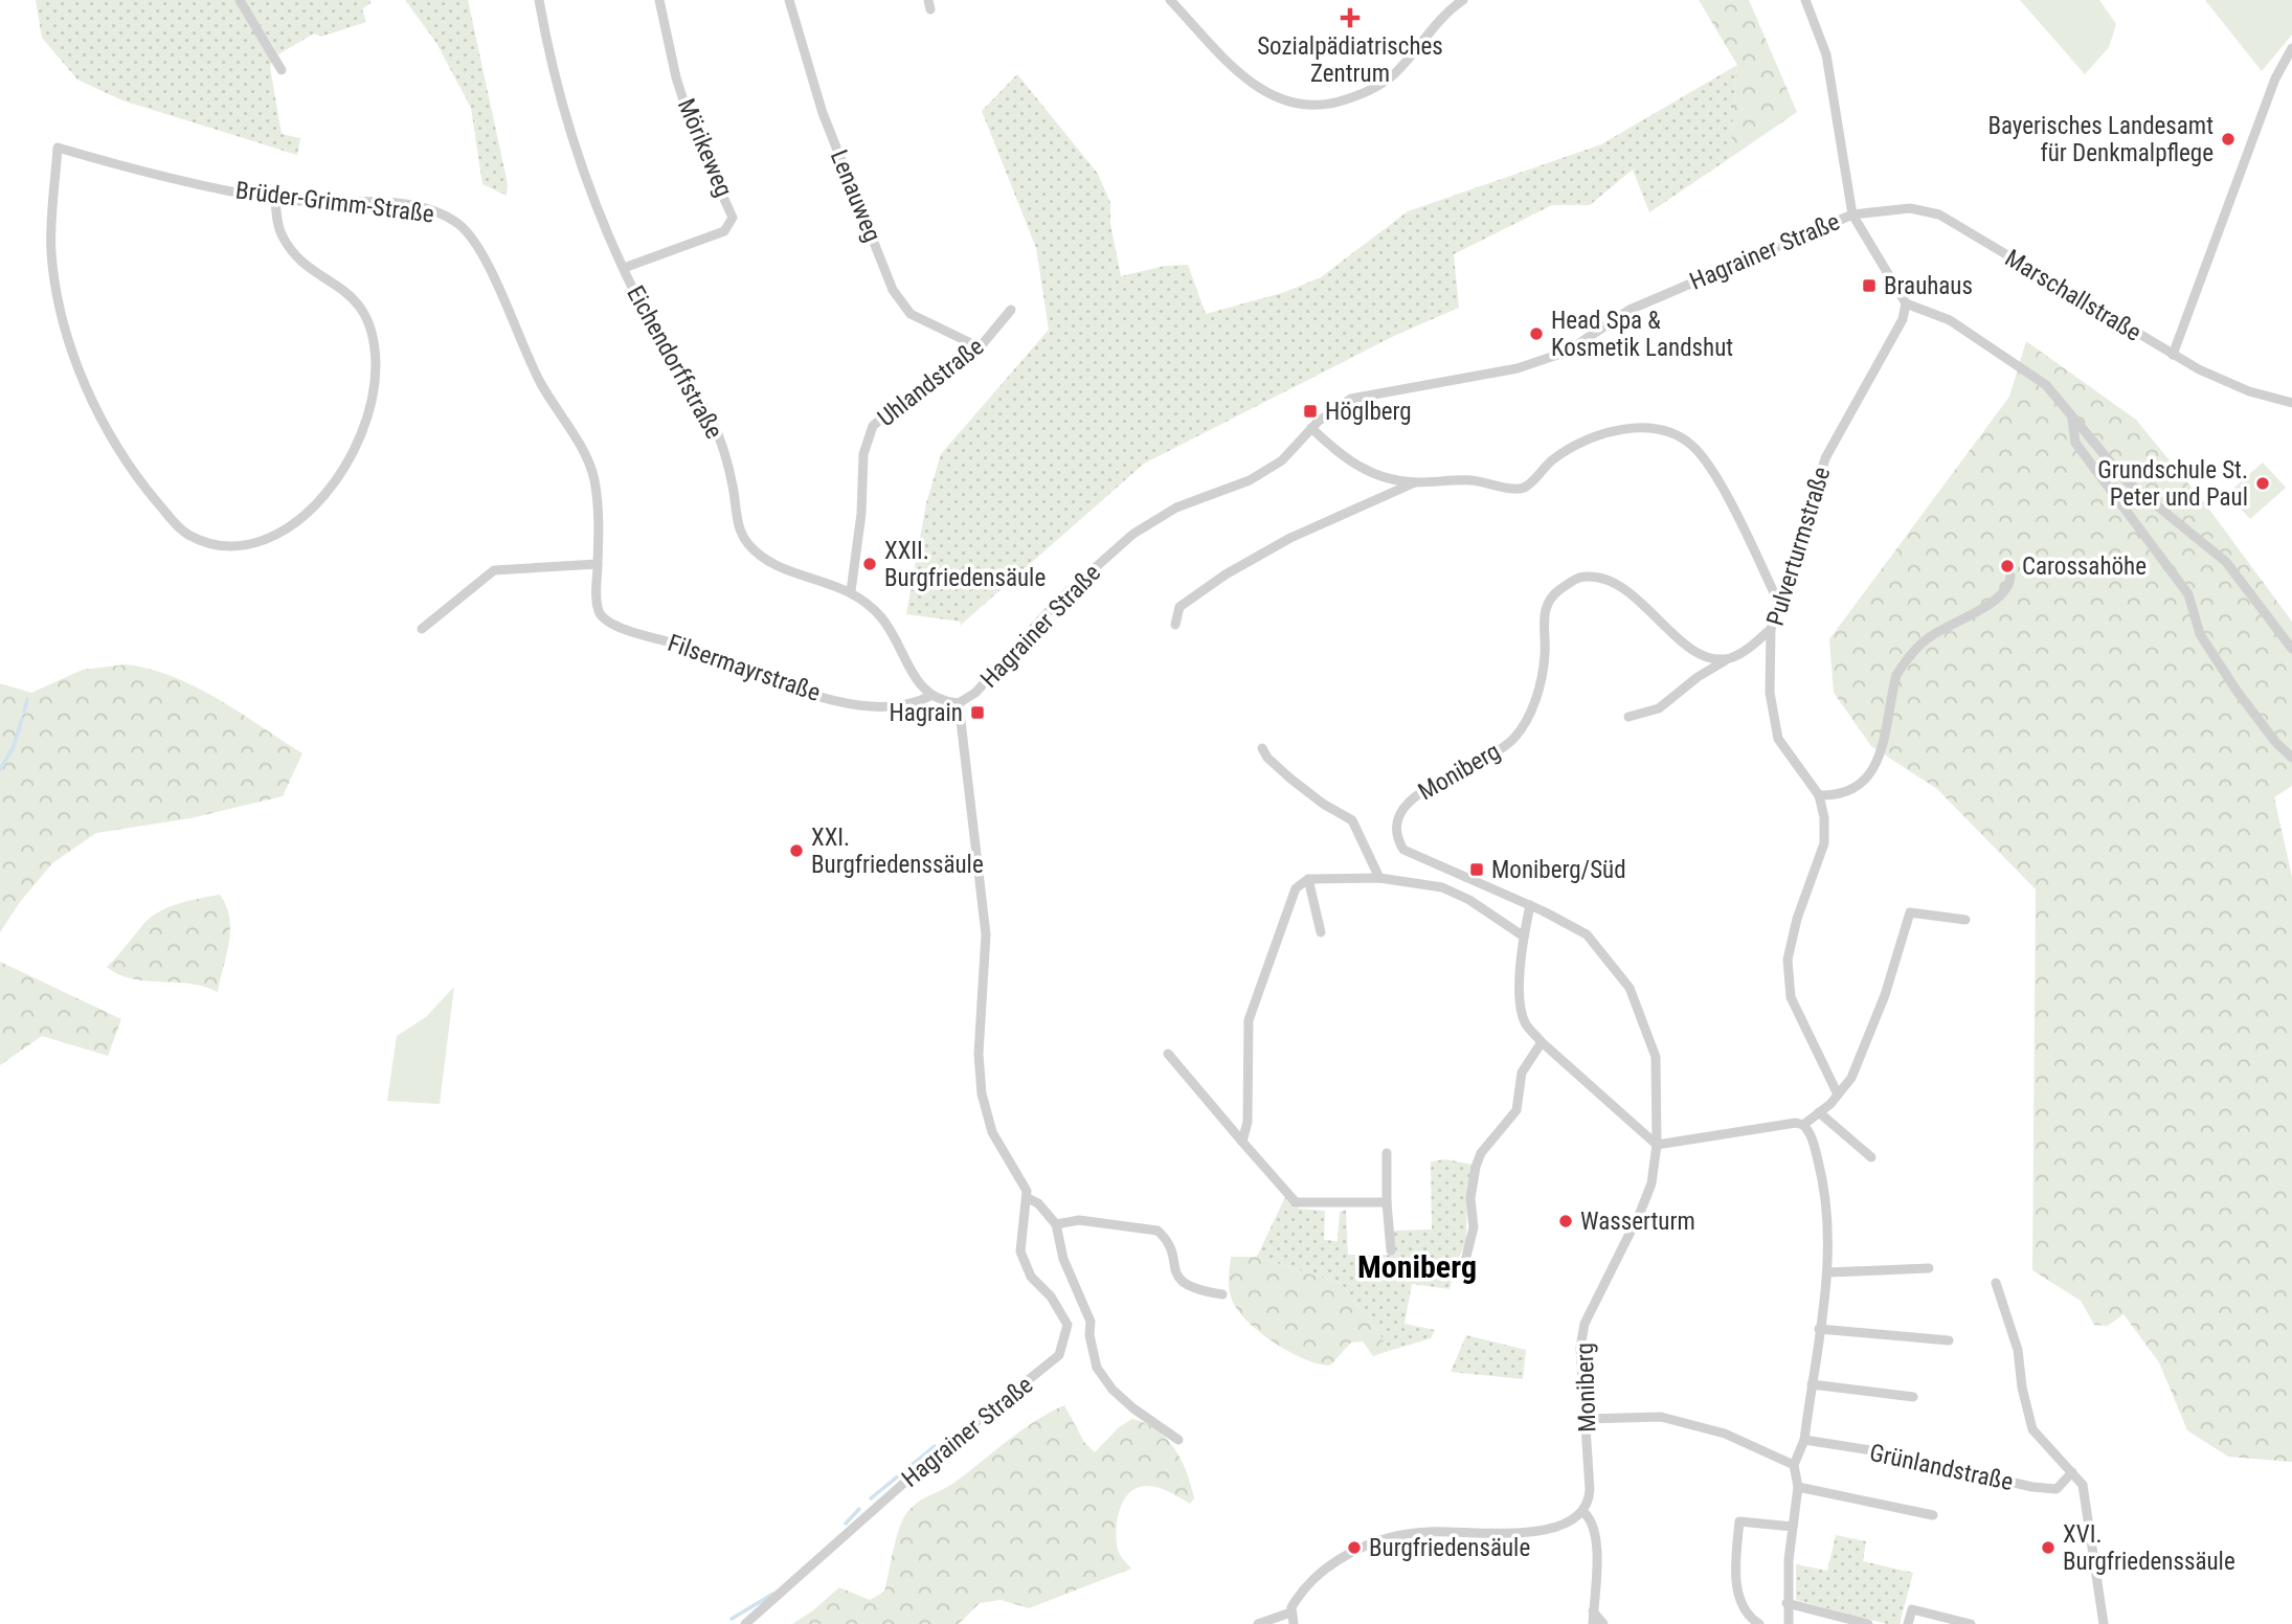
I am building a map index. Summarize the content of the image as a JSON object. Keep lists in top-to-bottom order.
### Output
{
  "streets": {
    "street": [
      "Mörikeweg",
      "Lenauweg",
      "Brüder-Grimm-Straße",
      "Hagrainer Straße",
      "Marschallstraße",
      "Eichendorffstraße",
      "Uhlandstraße",
      "Pulverturmstraße",
      "Filsermayrstraße",
      "Moniberg",
      "Grünlandstraße"
    ]
  },
  "crossings": [
    ["Mörikeweg", "Eichendorffstraße"],
    ["Lenauweg", "Uhlandstraße"],
    ["Brüder-Grimm-Straße", "Filsermayrstraße"],
    ["Hagrainer Straße", "Marschallstraße"],
    ["Eichendorffstraße", "Uhlandstraße"],
    ["Eichendorffstraße", "Filsermayrstraße"]
  ],
  "districts": ["Moniberg"],
  "places": {
    "health": ["Sozialpädiatrisches Zentrum"],
    "other": [
      "Bayerisches Landesamt für Denkmalpflege",
      "Head Spa & Kosmetik Landshut",
      "Grundschule St. Peter und Paul",
      "XXII. Burgfriedensäule",
      "Carossahöhe",
      "XXI. Burgfriedenssäule",
      "Wasserturm",
      "Burgfriedensäule",
      "XVI. Burgfriedenssäule"
    ],
    "transit": [
      "Brauhaus",
      "Höglberg",
      "Hagrain",
      "Moniberg/Süd"
    ]
  }
}
